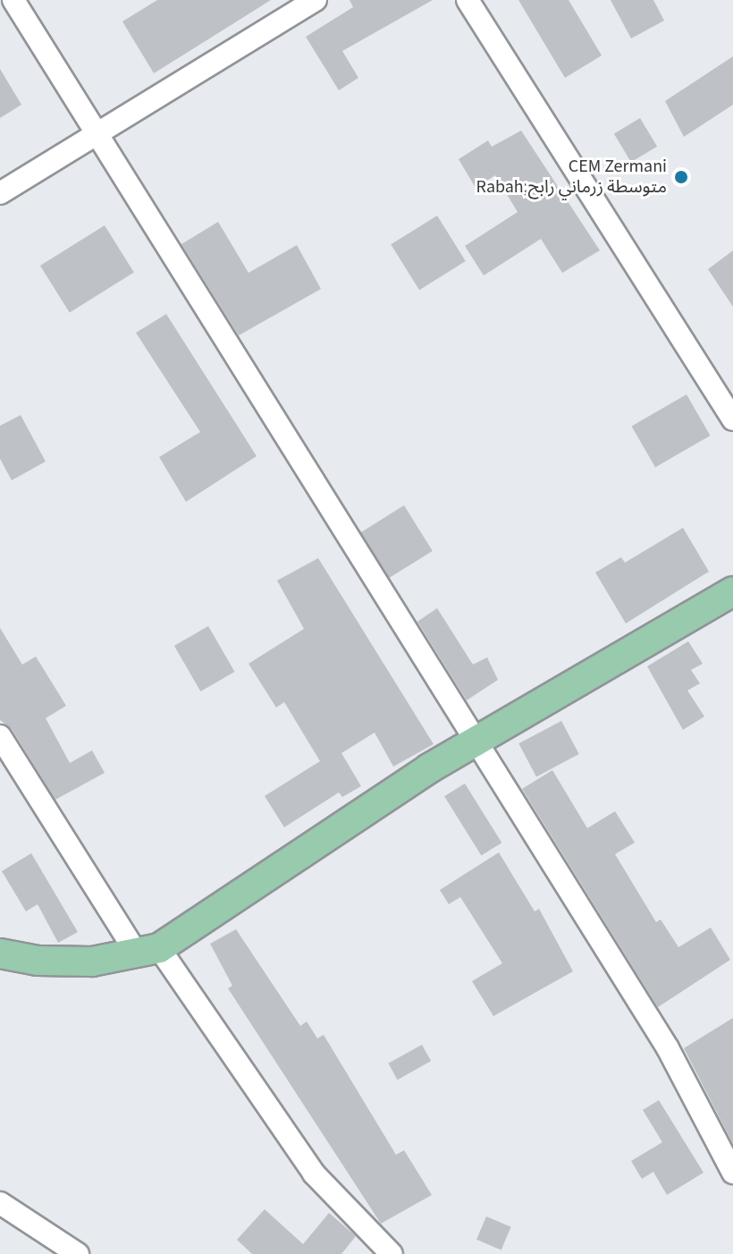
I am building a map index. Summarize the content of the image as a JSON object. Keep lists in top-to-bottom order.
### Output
{
  "places": ["CEM Zermani Rabah;متوسطة زرماني رابح"]
}
